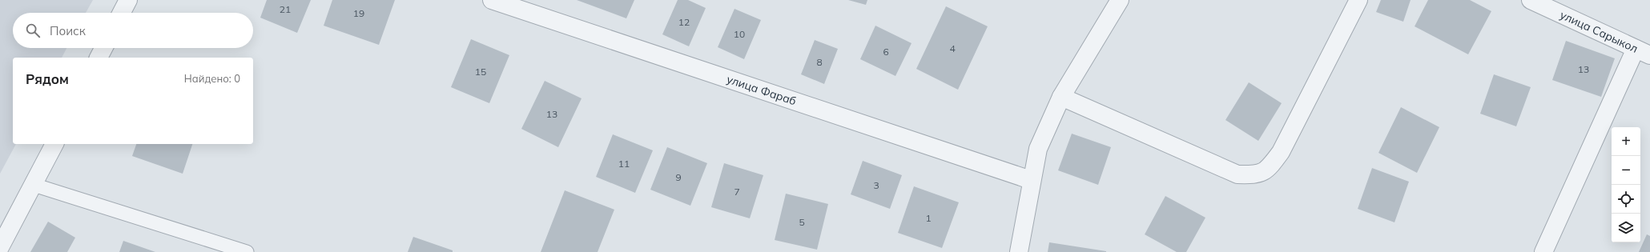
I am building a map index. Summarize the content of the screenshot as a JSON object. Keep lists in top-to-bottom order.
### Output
{
  "streets": {
    "street": ["улица Сарыкол", "улица Фараб"]
  },
  "house_numbers": [
    "21",
    "19",
    "12",
    "10",
    "4",
    "6",
    "8",
    "13",
    "15",
    "13",
    "11",
    "9",
    "3",
    "7",
    "1",
    "5"
  ],
  "page": {
    "search": "Поиск",
    "heading": ["Рядом", "Найдено: 0"],
    "map_buttons": ["+", "−"]
  }
}
